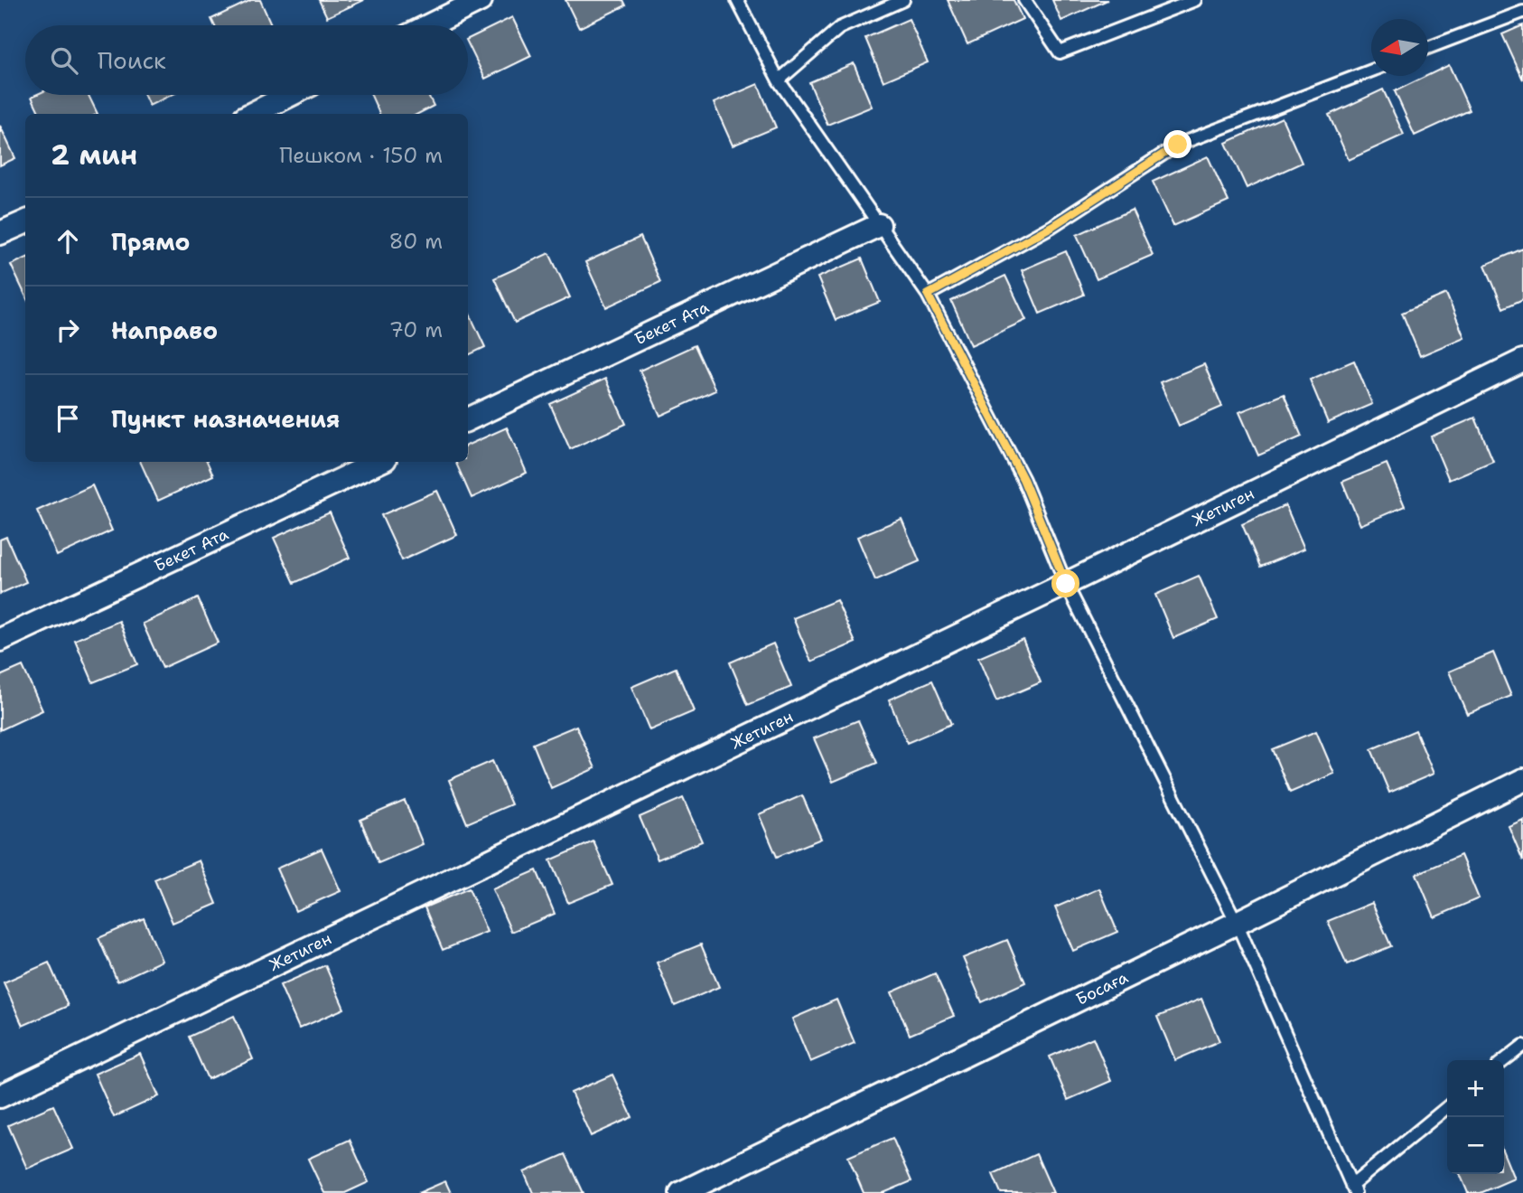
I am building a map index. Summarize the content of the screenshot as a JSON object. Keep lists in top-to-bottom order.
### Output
{
  "streets": {
    "street": ["Бекет Ата", "Жетиген", "Босаға"]
  },
  "north": "left",
  "page": {
    "search": "Поиск",
    "heading": ["2 мин", "Пешком · 150 m"],
    "list": [
      ["Прямо", "80 m"],
      ["Направо", "70 m"],
      "Пункт назначения"
    ],
    "map_buttons": ["+", "−"]
  }
}
